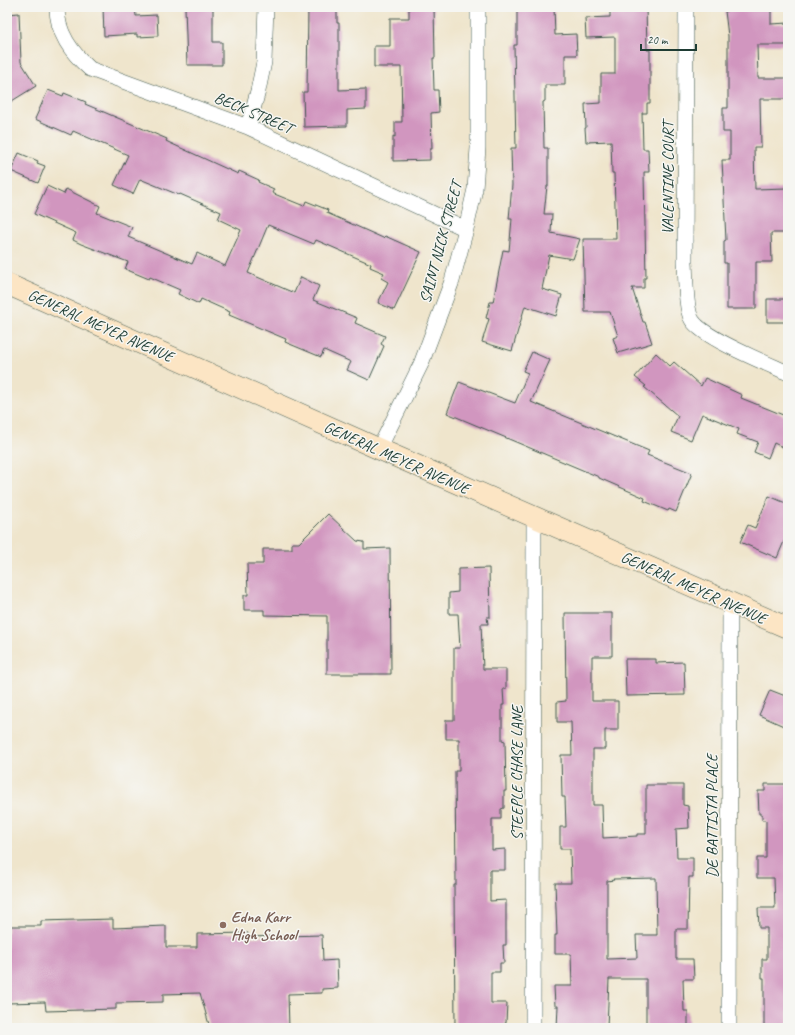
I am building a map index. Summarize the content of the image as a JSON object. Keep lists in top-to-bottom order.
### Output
{
  "streets": {
    "main road": ["GENERAL MEYER AVENUE"],
    "street": [
      "BECK STREET",
      "VALENTINE COURT",
      "SAINT NICK STREET",
      "STEEPLE CHASE LANE",
      "DE BATTISTA PLACE"
    ]
  },
  "crossings": [
    ["BECK STREET", "SAINT NICK STREET"],
    ["SAINT NICK STREET", "GENERAL MEYER AVENUE"],
    ["GENERAL MEYER AVENUE", "STEEPLE CHASE LANE"],
    ["GENERAL MEYER AVENUE", "DE BATTISTA PLACE"]
  ],
  "places": ["Edna Karr High School"],
  "scale_bar": "20 m"
}
